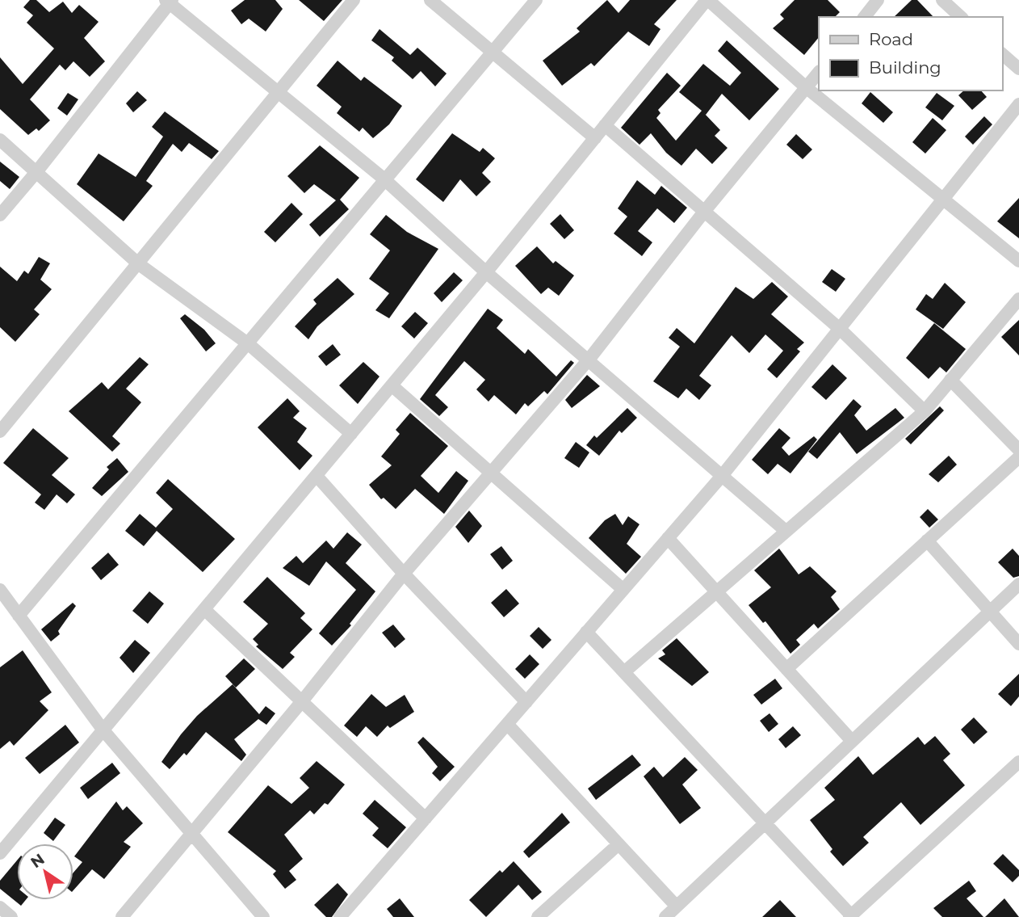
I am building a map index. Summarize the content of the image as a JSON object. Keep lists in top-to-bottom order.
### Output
{
  "legend": ["Road", "Building"],
  "north": "top left"
}
